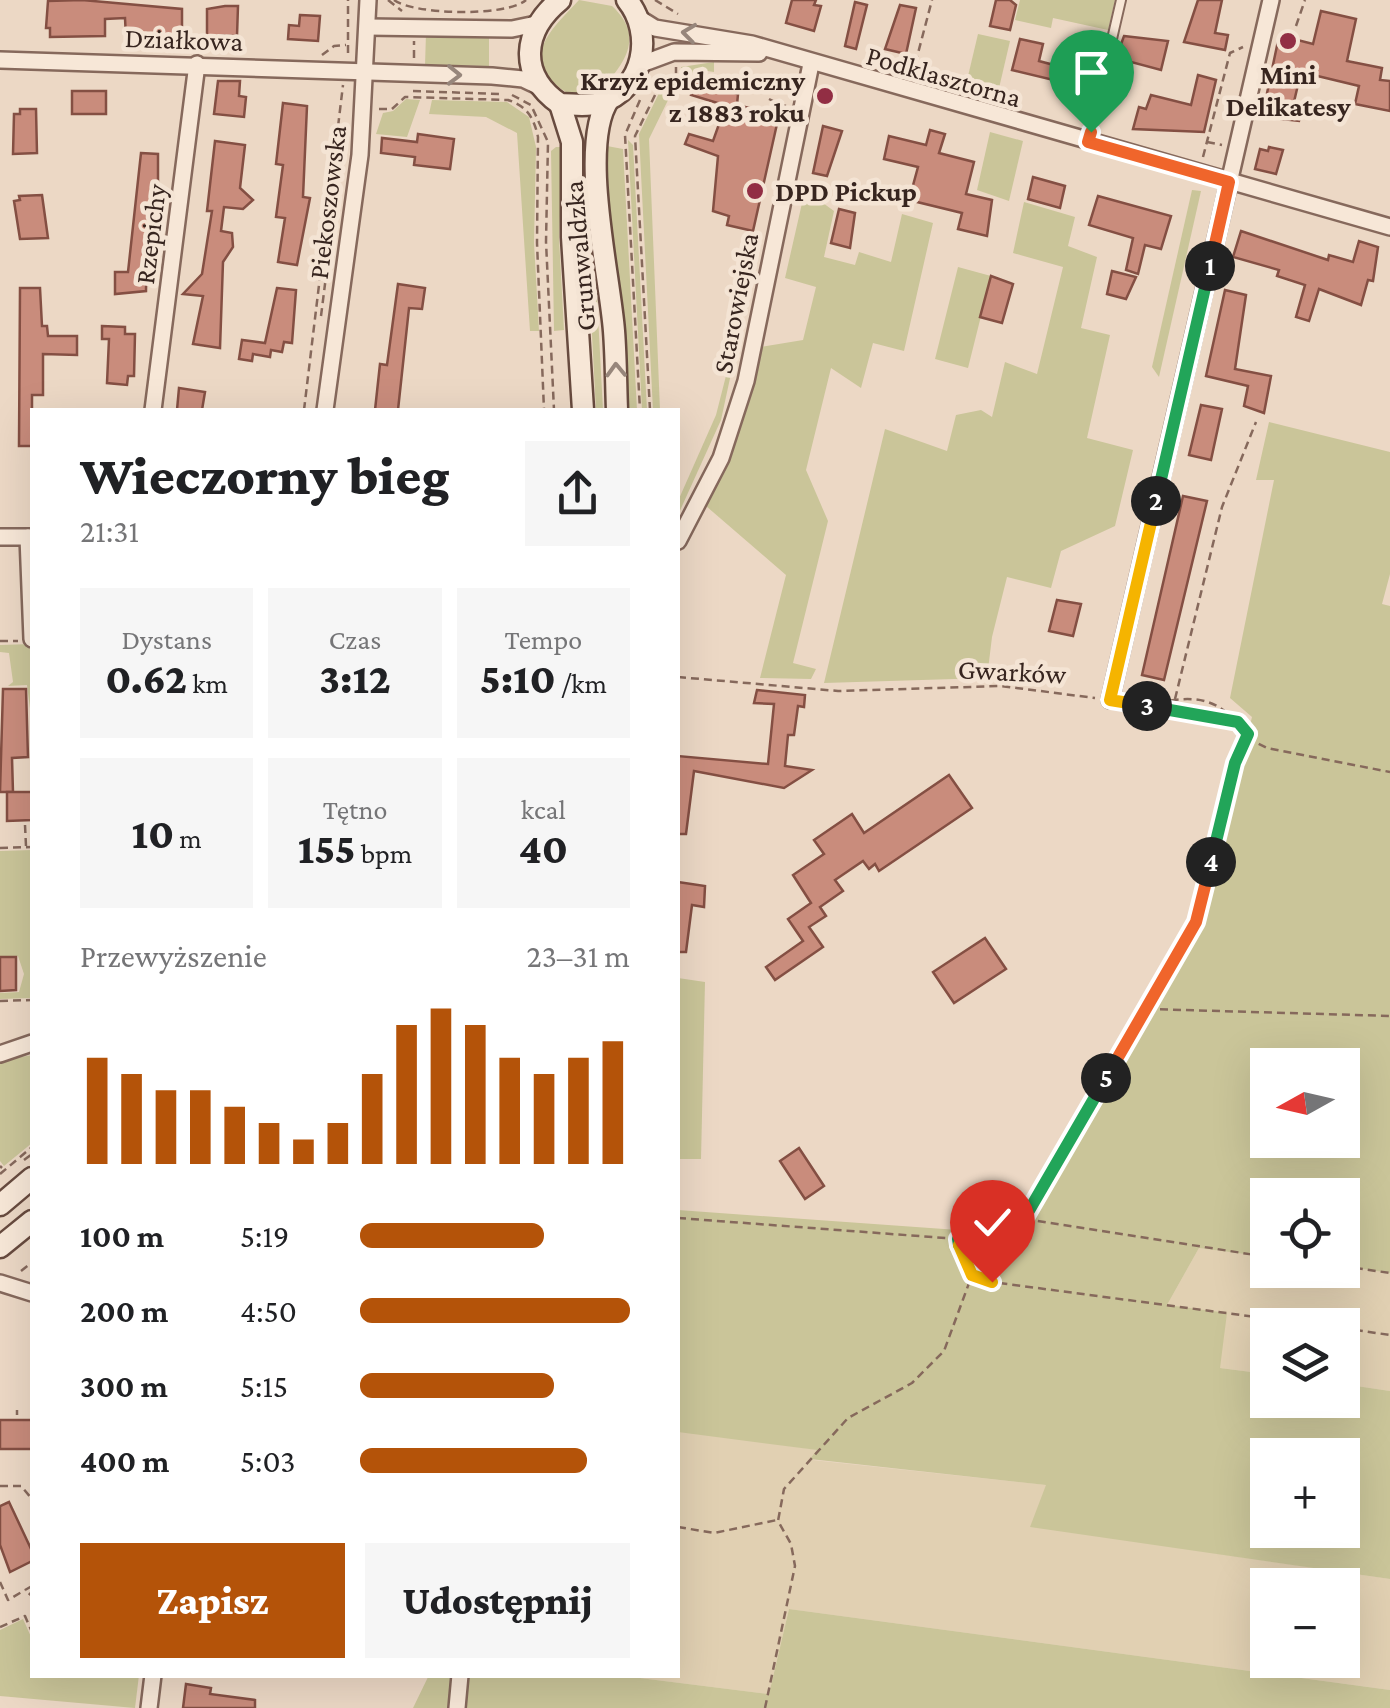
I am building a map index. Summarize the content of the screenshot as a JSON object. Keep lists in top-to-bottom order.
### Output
{
  "streets": {
    "main road": ["Grunwaldzka"],
    "street": [
      "Działkowa",
      "Podklasztorna",
      "Piekoszowska",
      "Rzepichy",
      "Starowiejska"
    ],
    "path": ["Gwarków"]
  },
  "crossings": [
    ["Działkowa", "Piekoszowska"],
    ["Działkowa", "Rzepichy"],
    ["Podklasztorna", "Starowiejska"]
  ],
  "places": ["Mini Delikatesy", "Krzyż epidemiczny z 1883 roku", "DPD Pickup"],
  "north": "left",
  "page": {
    "pins": [
      "1",
      "2",
      "3",
      "4",
      "5"
    ],
    "heading": ["Wieczorny bieg", "21:31"],
    "stats": [
      ["Dystans", "0.62 km"],
      ["Czas", "3:12"],
      ["Tempo", "5:10 /km"],
      ["10 m"],
      ["Tętno", "155 bpm"],
      ["kcal", "40"]
    ],
    "chart": ["Przewyższenie", "23–31 m"],
    "map_buttons": ["+", "−"],
    "list": [
      {
        "name": "100 m",
        "note": "5:19"
      },
      {
        "name": "200 m",
        "note": "4:50"
      },
      {
        "name": "300 m",
        "note": "5:15"
      },
      {
        "name": "400 m",
        "note": "5:03"
      }
    ],
    "buttons": ["Zapisz", "Udostępnij"]
  }
}
